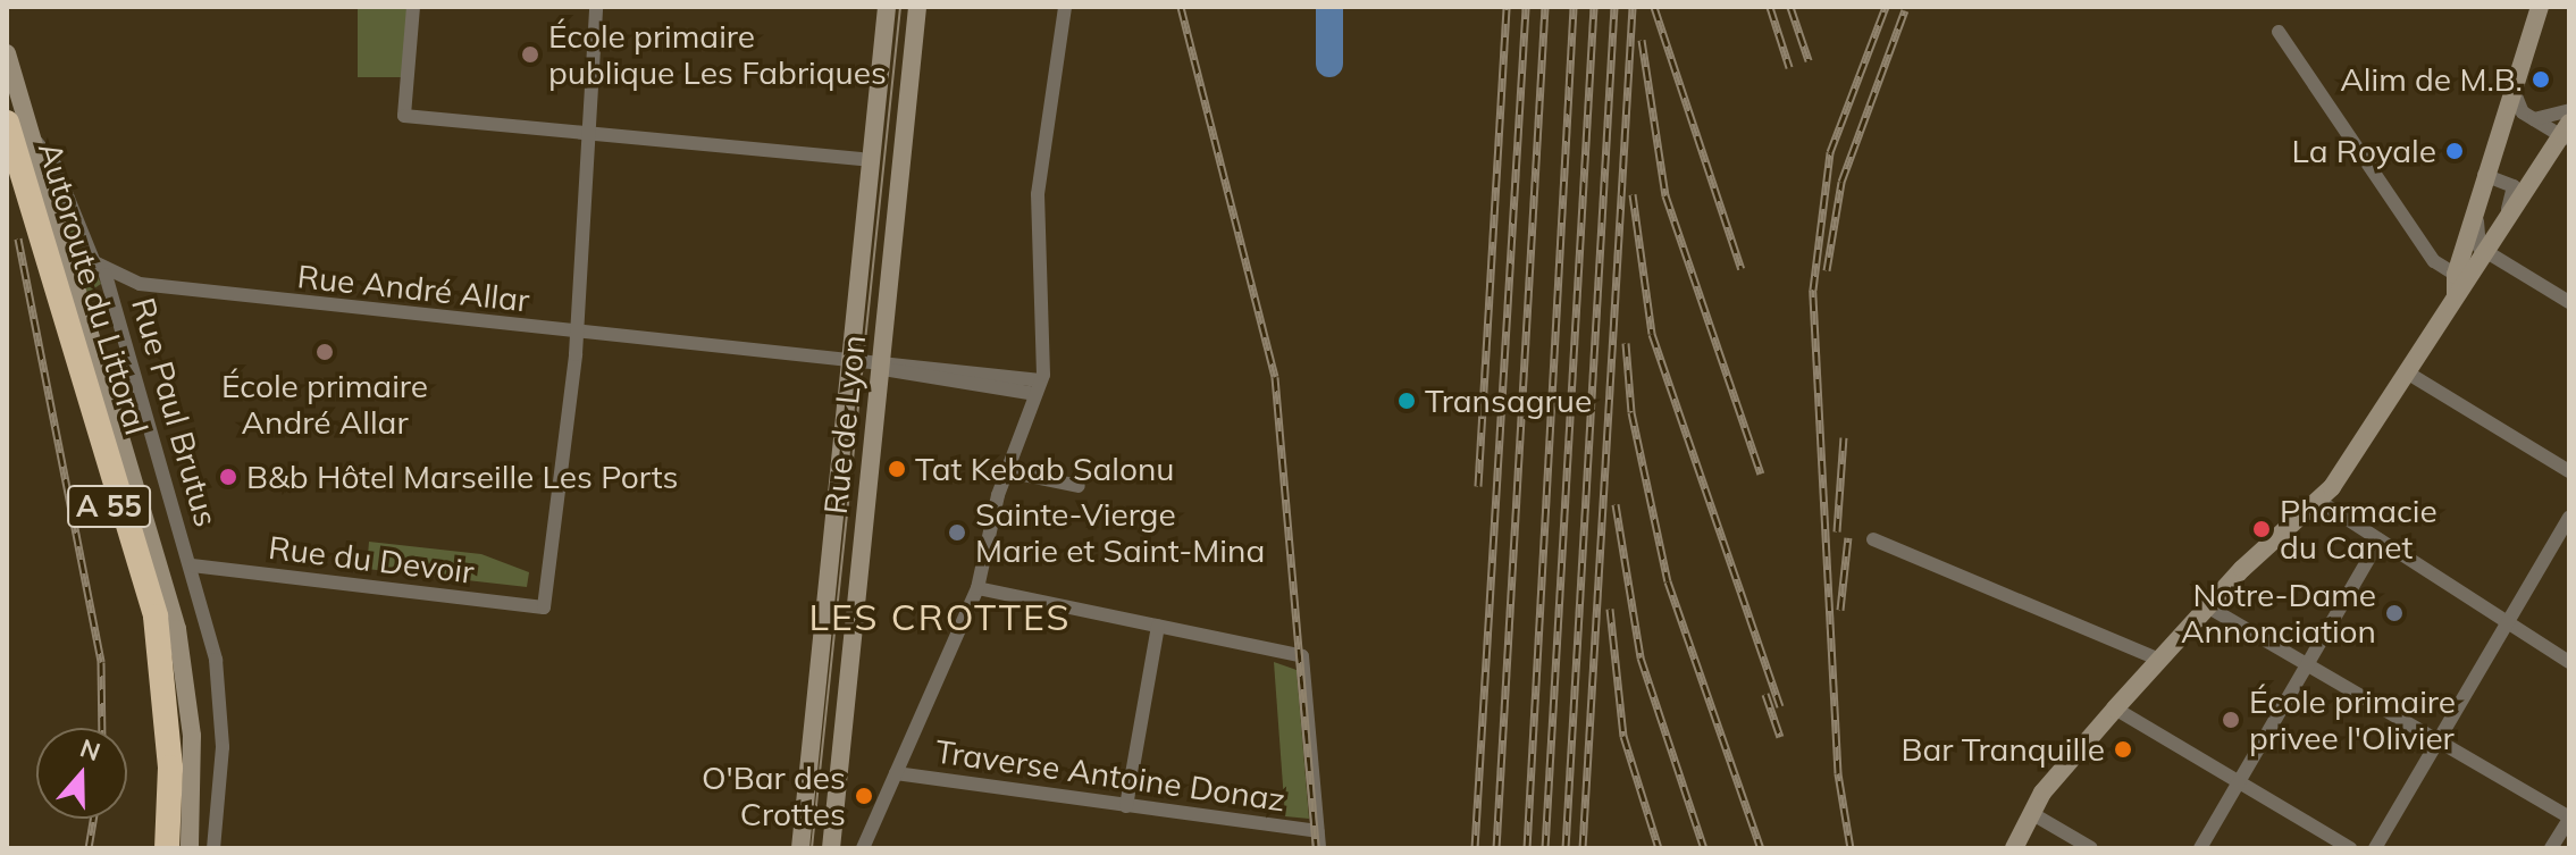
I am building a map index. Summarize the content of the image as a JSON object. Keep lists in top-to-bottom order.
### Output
{
  "streets": {
    "highway": ["Autoroute du Littoral", "A 55"],
    "street": [
      "Rue André Allar",
      "Rue Paul Brutus",
      "Rue de Lyon",
      "Rue du Devoir",
      "Traverse Antoine Donaz"
    ]
  },
  "crossings": [
    ["Rue André Allar", "Rue Paul Brutus"],
    ["Rue André Allar", "Rue de Lyon"],
    ["Rue André Allar", "Rue du Devoir"],
    ["Rue Paul Brutus", "Rue du Devoir"]
  ],
  "districts": ["LES CROTTES"],
  "places": [
    "École primaire publique Les Fabriques",
    "Alim de M.B.",
    "La Royale",
    "École primaire André Allar",
    "Transagrue",
    "Tat Kebab Salonu",
    "B&b Hôtel Marseille Les Ports",
    "Pharmacie du Canet",
    "Sainte-Vierge Marie et Saint-Mina",
    "Notre-Dame Annonciation",
    "École primaire privee l'Olivier",
    "Bar Tranquille",
    "O'Bar des Crottes"
  ],
  "north": "top"
}
